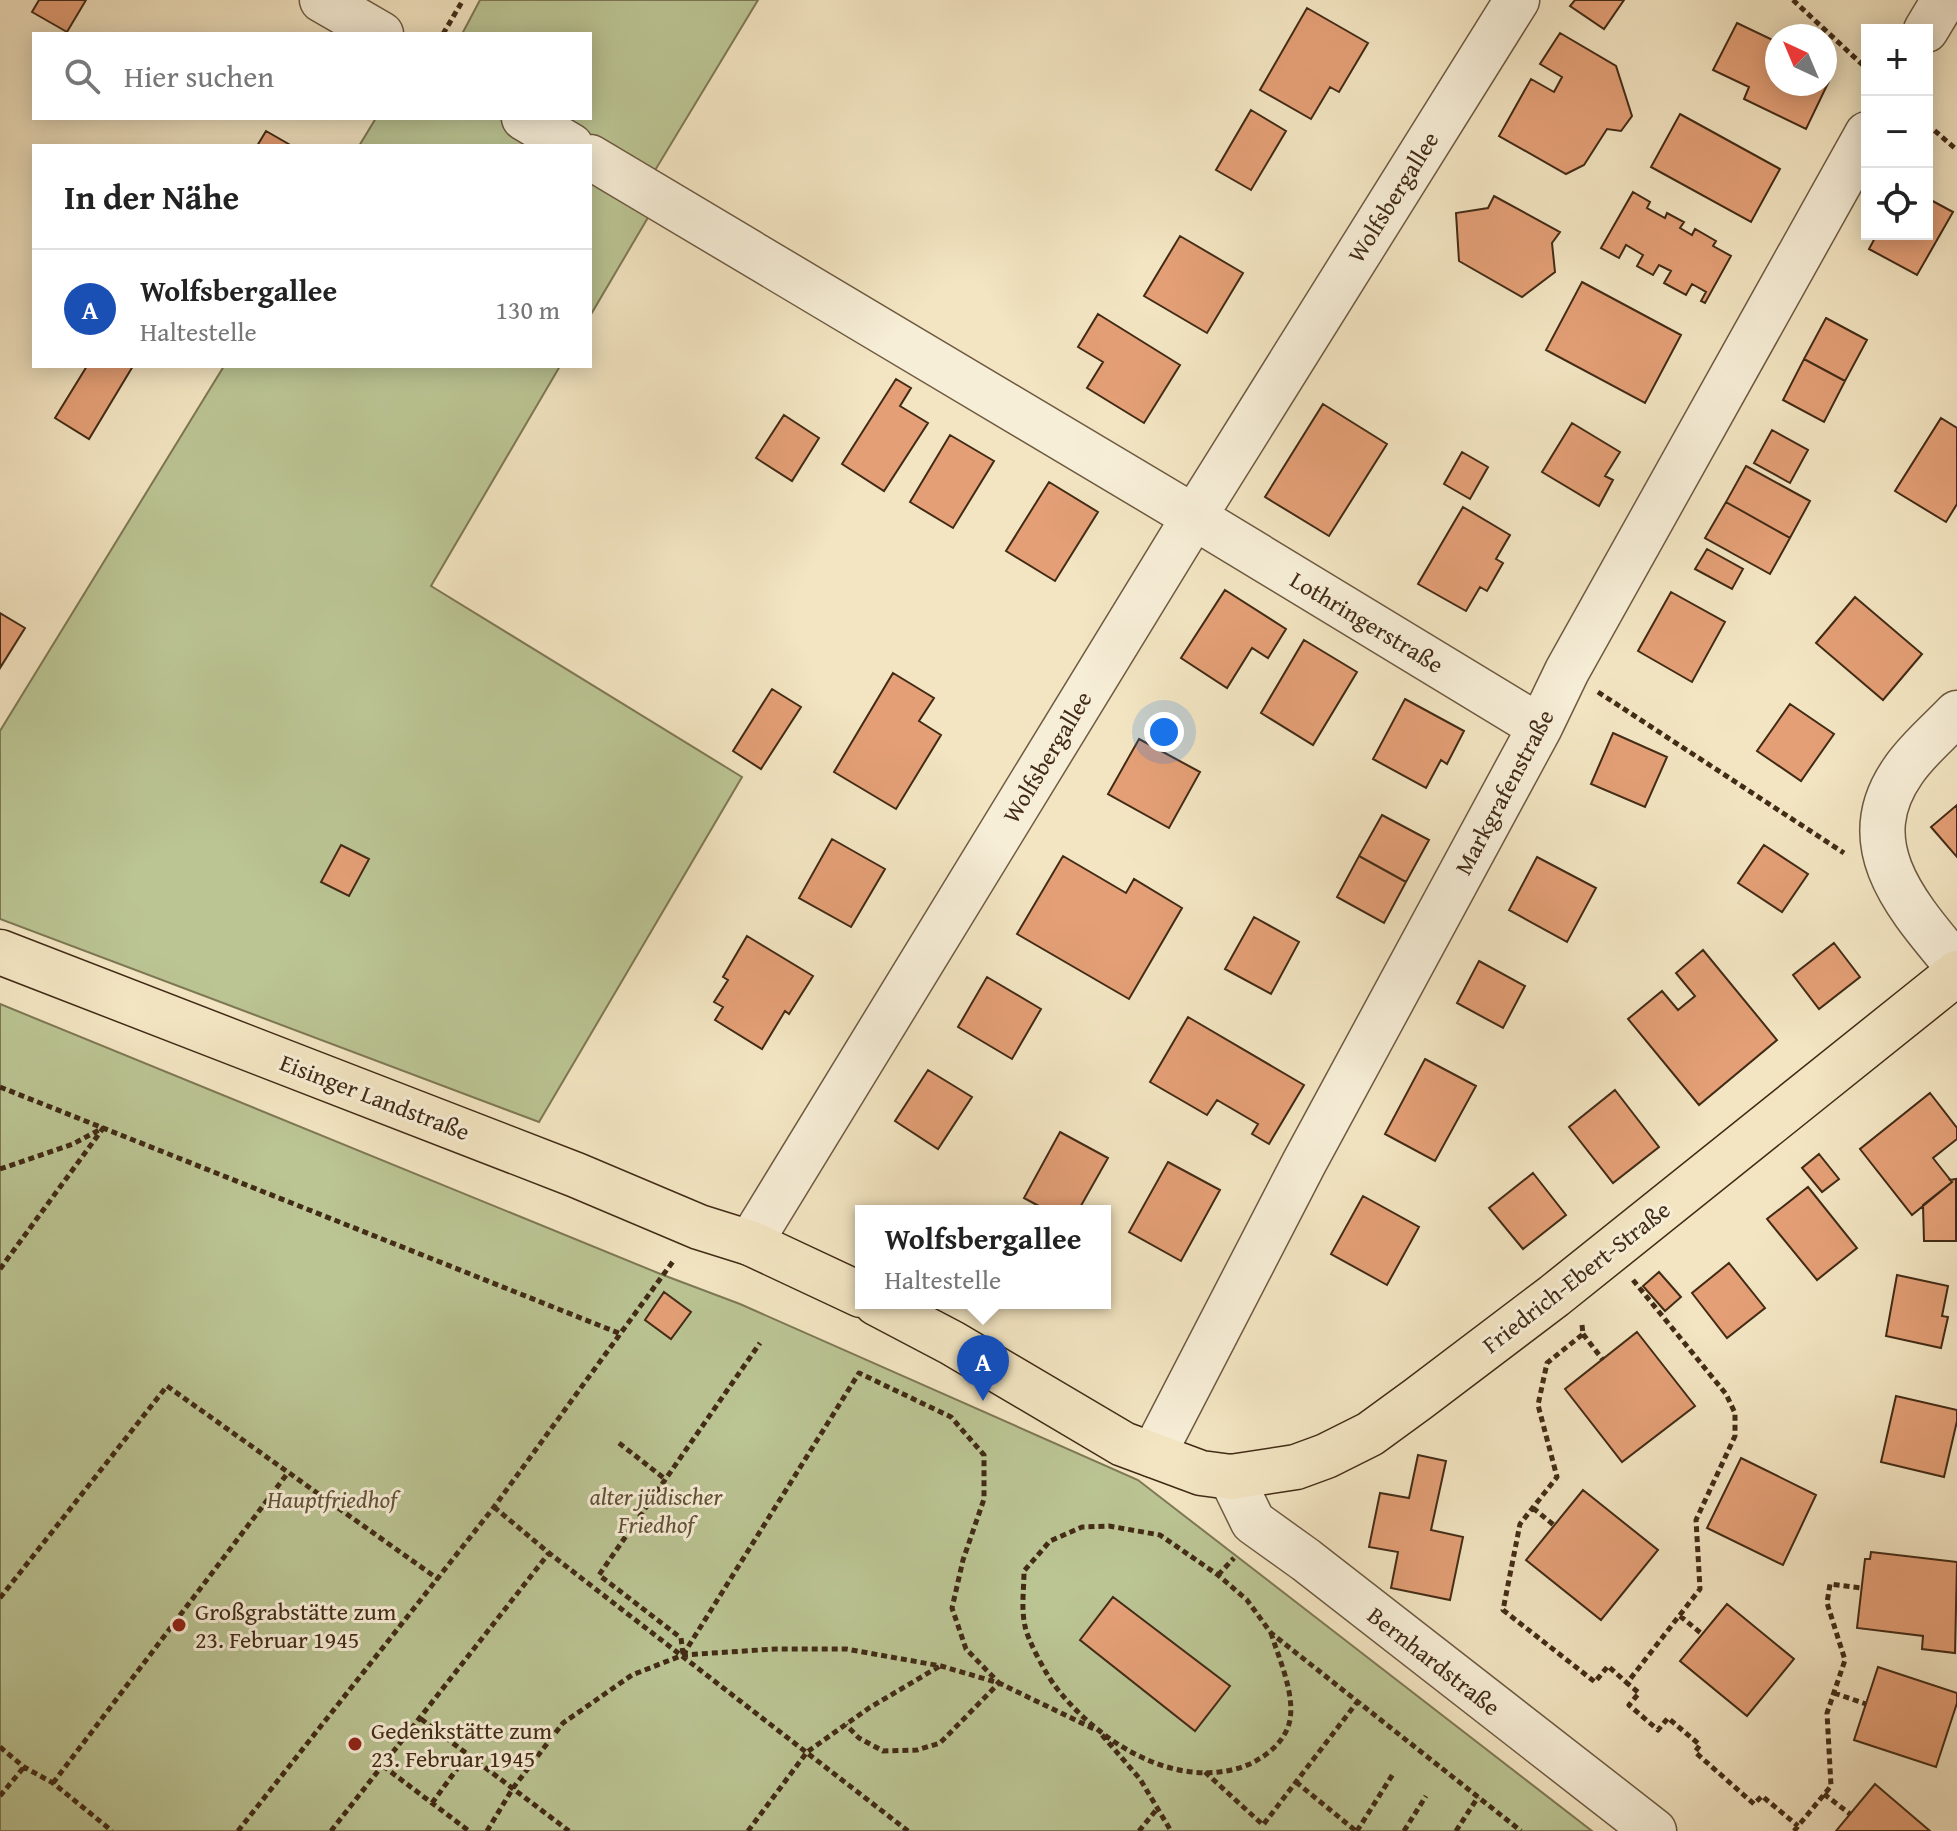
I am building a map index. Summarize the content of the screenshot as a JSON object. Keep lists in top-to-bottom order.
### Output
{
  "streets": {
    "main road": ["Eisinger Landstraße", "Friedrich-Ebert-Straße"],
    "street": [
      "Wolfsbergallee",
      "Lothringerstraße",
      "Markgrafenstraße",
      "Bernhardstraße"
    ]
  },
  "crossings": [
    ["Wolfsbergallee", "Lothringerstraße"],
    ["Wolfsbergallee", "Eisinger Landstraße"],
    ["Lothringerstraße", "Markgrafenstraße"],
    ["Markgrafenstraße", "Friedrich-Ebert-Straße"],
    ["Friedrich-Ebert-Straße", "Bernhardstraße"]
  ],
  "parks": ["alter jüdischer Friedhof", "Hauptfriedhof"],
  "places": ["Großgrabstätte zum 23. Februar 1945", "Gedenkstätte zum 23. Februar 1945"],
  "north": "top left",
  "page": {
    "map_buttons": ["+", "−"],
    "search": "Hier suchen",
    "heading": "In der Nähe",
    "list": [
      {
        "mark": "A",
        "name": "Wolfsbergallee",
        "note": "Haltestelle",
        "value": "130 m"
      }
    ],
    "popup": ["Wolfsbergallee", "Haltestelle"],
    "pins": "A"
  }
}
